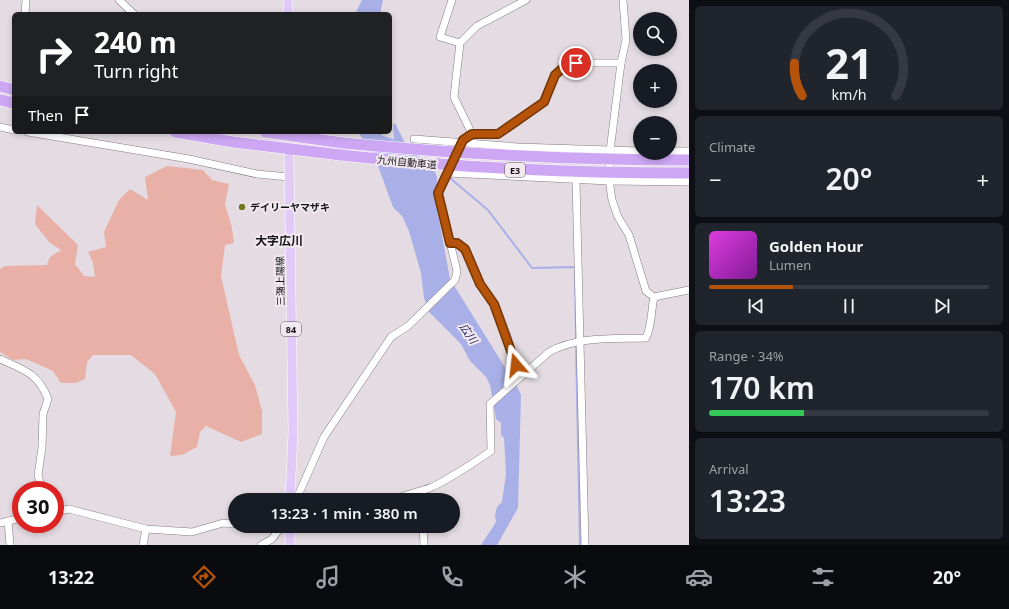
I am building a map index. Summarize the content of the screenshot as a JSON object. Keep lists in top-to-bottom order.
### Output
{
  "streets": {
    "highway": ["九州自動車道", "E3"],
    "main road": ["三潴上陽線", "84"]
  },
  "districts": ["大字広川"],
  "water": ["広川"],
  "places": ["デイリーヤマザキ"],
  "page": {
    "map_buttons": ["+", "−"],
    "turn": ["240 m", "Turn right"],
    "then": "Then",
    "tile": [
      "Climate",
      ["Range · 34%", "170 km"],
      ["Arrival", "13:23"]
    ],
    "heat": ["−", "20°", "+"],
    "song": ["Golden Hour", "Lumen"],
    "limit": "30",
    "trip": "13:23 · 1 min · 380 m",
    "tabs": ["13:22", "20°"],
    "gauge": ["21", "km/h"]
  }
}
